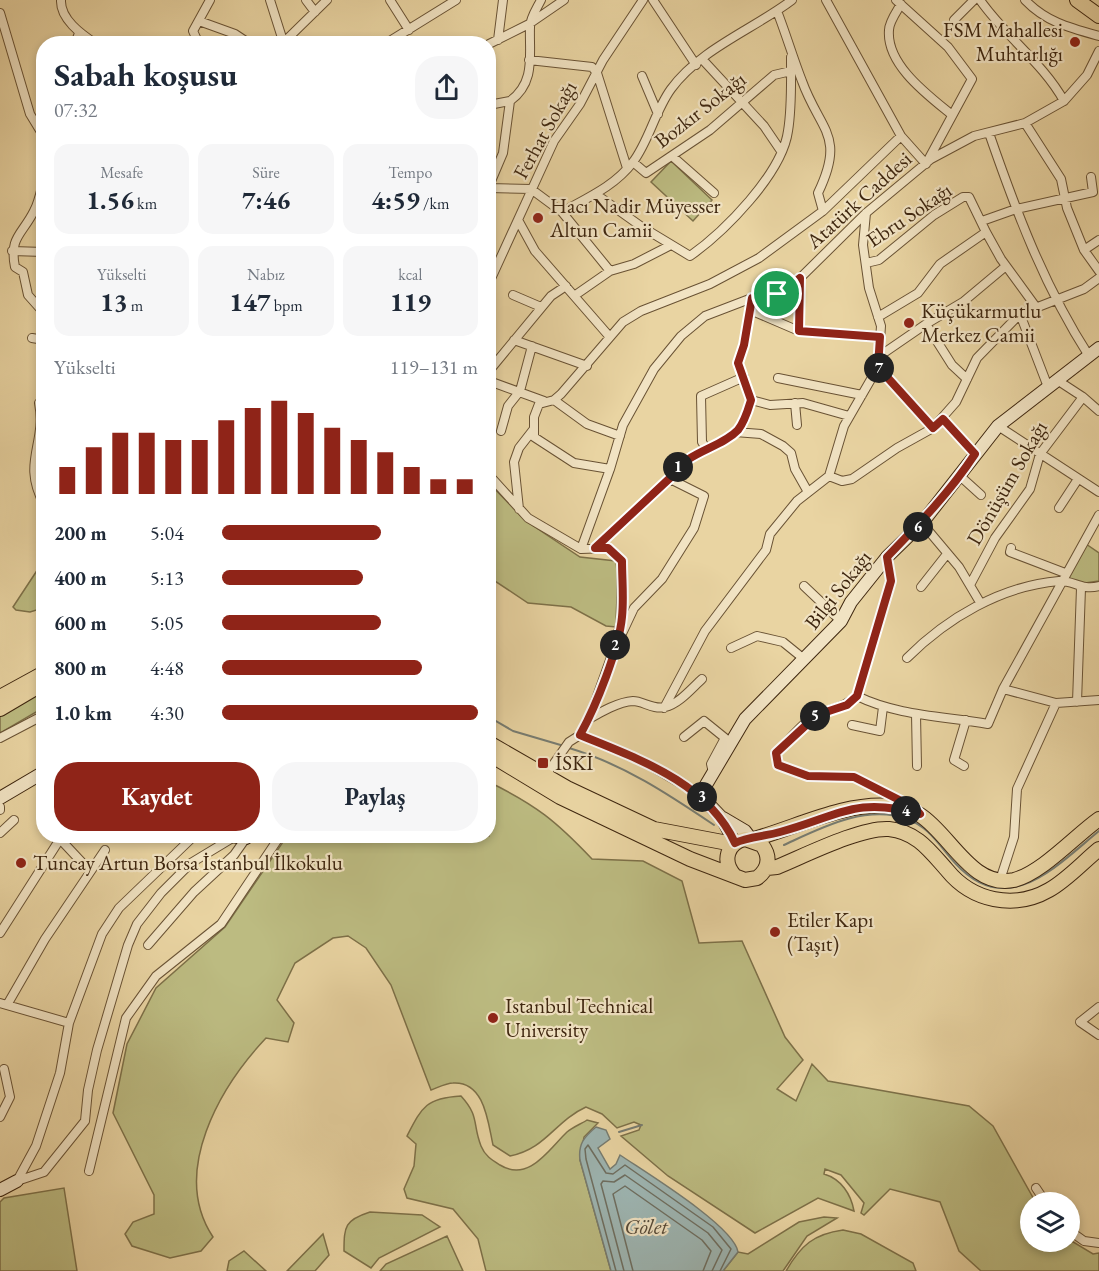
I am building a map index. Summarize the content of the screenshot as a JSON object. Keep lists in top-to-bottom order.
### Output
{
  "streets": {
    "street": [
      "Bozkır Sokağı",
      "Ferhat Sokağı",
      "Atatürk Caddesi",
      "Ebru Sokağı",
      "Dönüşüm Sokağı",
      "Bilgi Sokağı"
    ]
  },
  "water": ["Gölet"],
  "places": {
    "other": [
      "FSM Mahallesi Muhtarlığı",
      "Hacı Nadir Müyesser Altun Camii",
      "Küçükarmutlu Merkez Camii",
      "Tuncay Artun Borsa İstanbul İlkokulu",
      "Etiler Kapı (Taşıt)",
      "Istanbul Technical University"
    ],
    "transit": ["İSKİ"]
  },
  "page": {
    "heading": ["Sabah koşusu", "07:32"],
    "stats": [
      ["Mesafe", "1.56 km"],
      ["Süre", "7:46"],
      ["Tempo", "4:59 /km"],
      ["Yükselti", "13 m"],
      ["Nabız", "147 bpm"],
      ["kcal", "119"]
    ],
    "chart": ["Yükselti", "119–131 m"],
    "pins": [
      "7",
      "1",
      "6",
      "2",
      "5",
      "3",
      "4"
    ],
    "list": [
      {
        "name": "200 m",
        "note": "5:04"
      },
      {
        "name": "400 m",
        "note": "5:13"
      },
      {
        "name": "600 m",
        "note": "5:05"
      },
      {
        "name": "800 m",
        "note": "4:48"
      },
      {
        "name": "1.0 km",
        "note": "4:30"
      }
    ],
    "buttons": ["Kaydet", "Paylaş"]
  }
}
